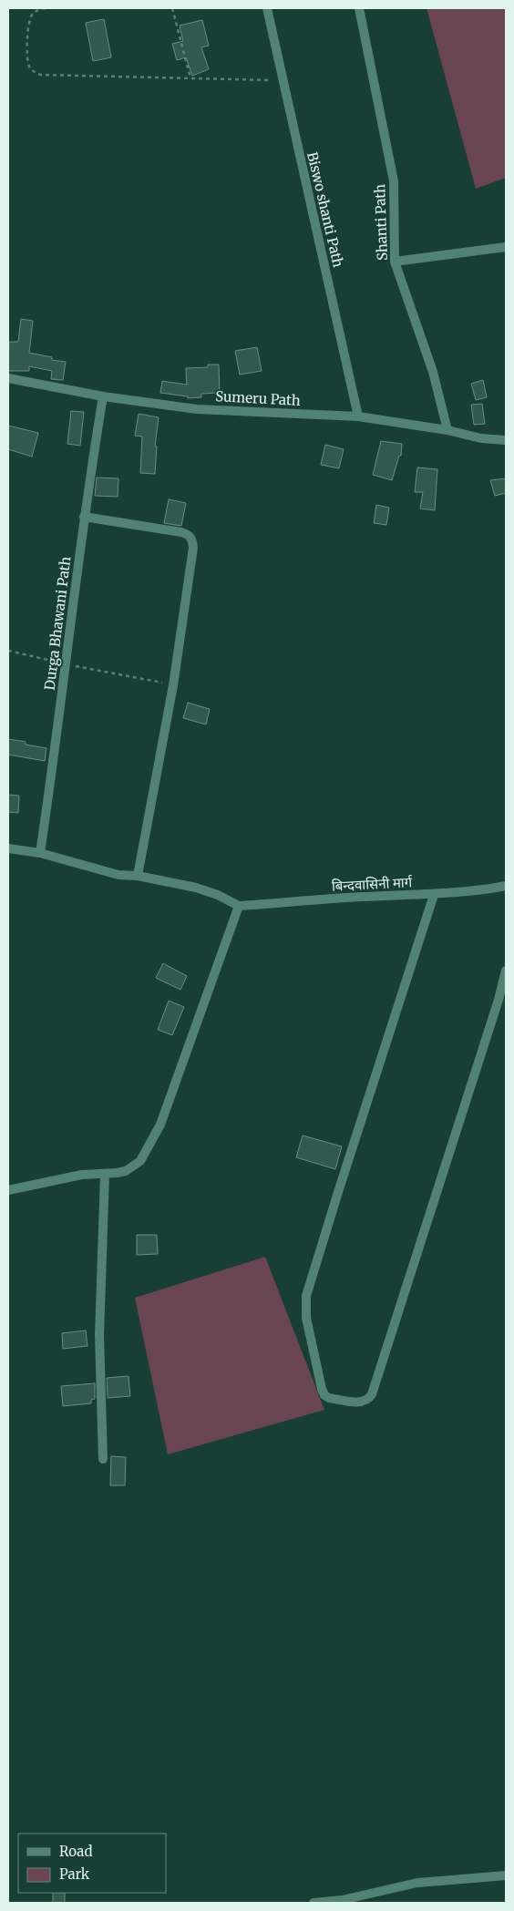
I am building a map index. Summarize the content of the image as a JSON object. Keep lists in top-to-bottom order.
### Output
{
  "streets": {
    "street": [
      "Biswo shanti Path",
      "Shanti Path",
      "Sumeru Path",
      "Durga Bhawani Path",
      "बिन्दवासिनी मार्ग"
    ]
  },
  "crossings": [
    ["Biswo shanti Path", "Sumeru Path"],
    ["Shanti Path", "Sumeru Path"],
    ["Sumeru Path", "Durga Bhawani Path"]
  ],
  "legend": ["Road", "Park"]
}
